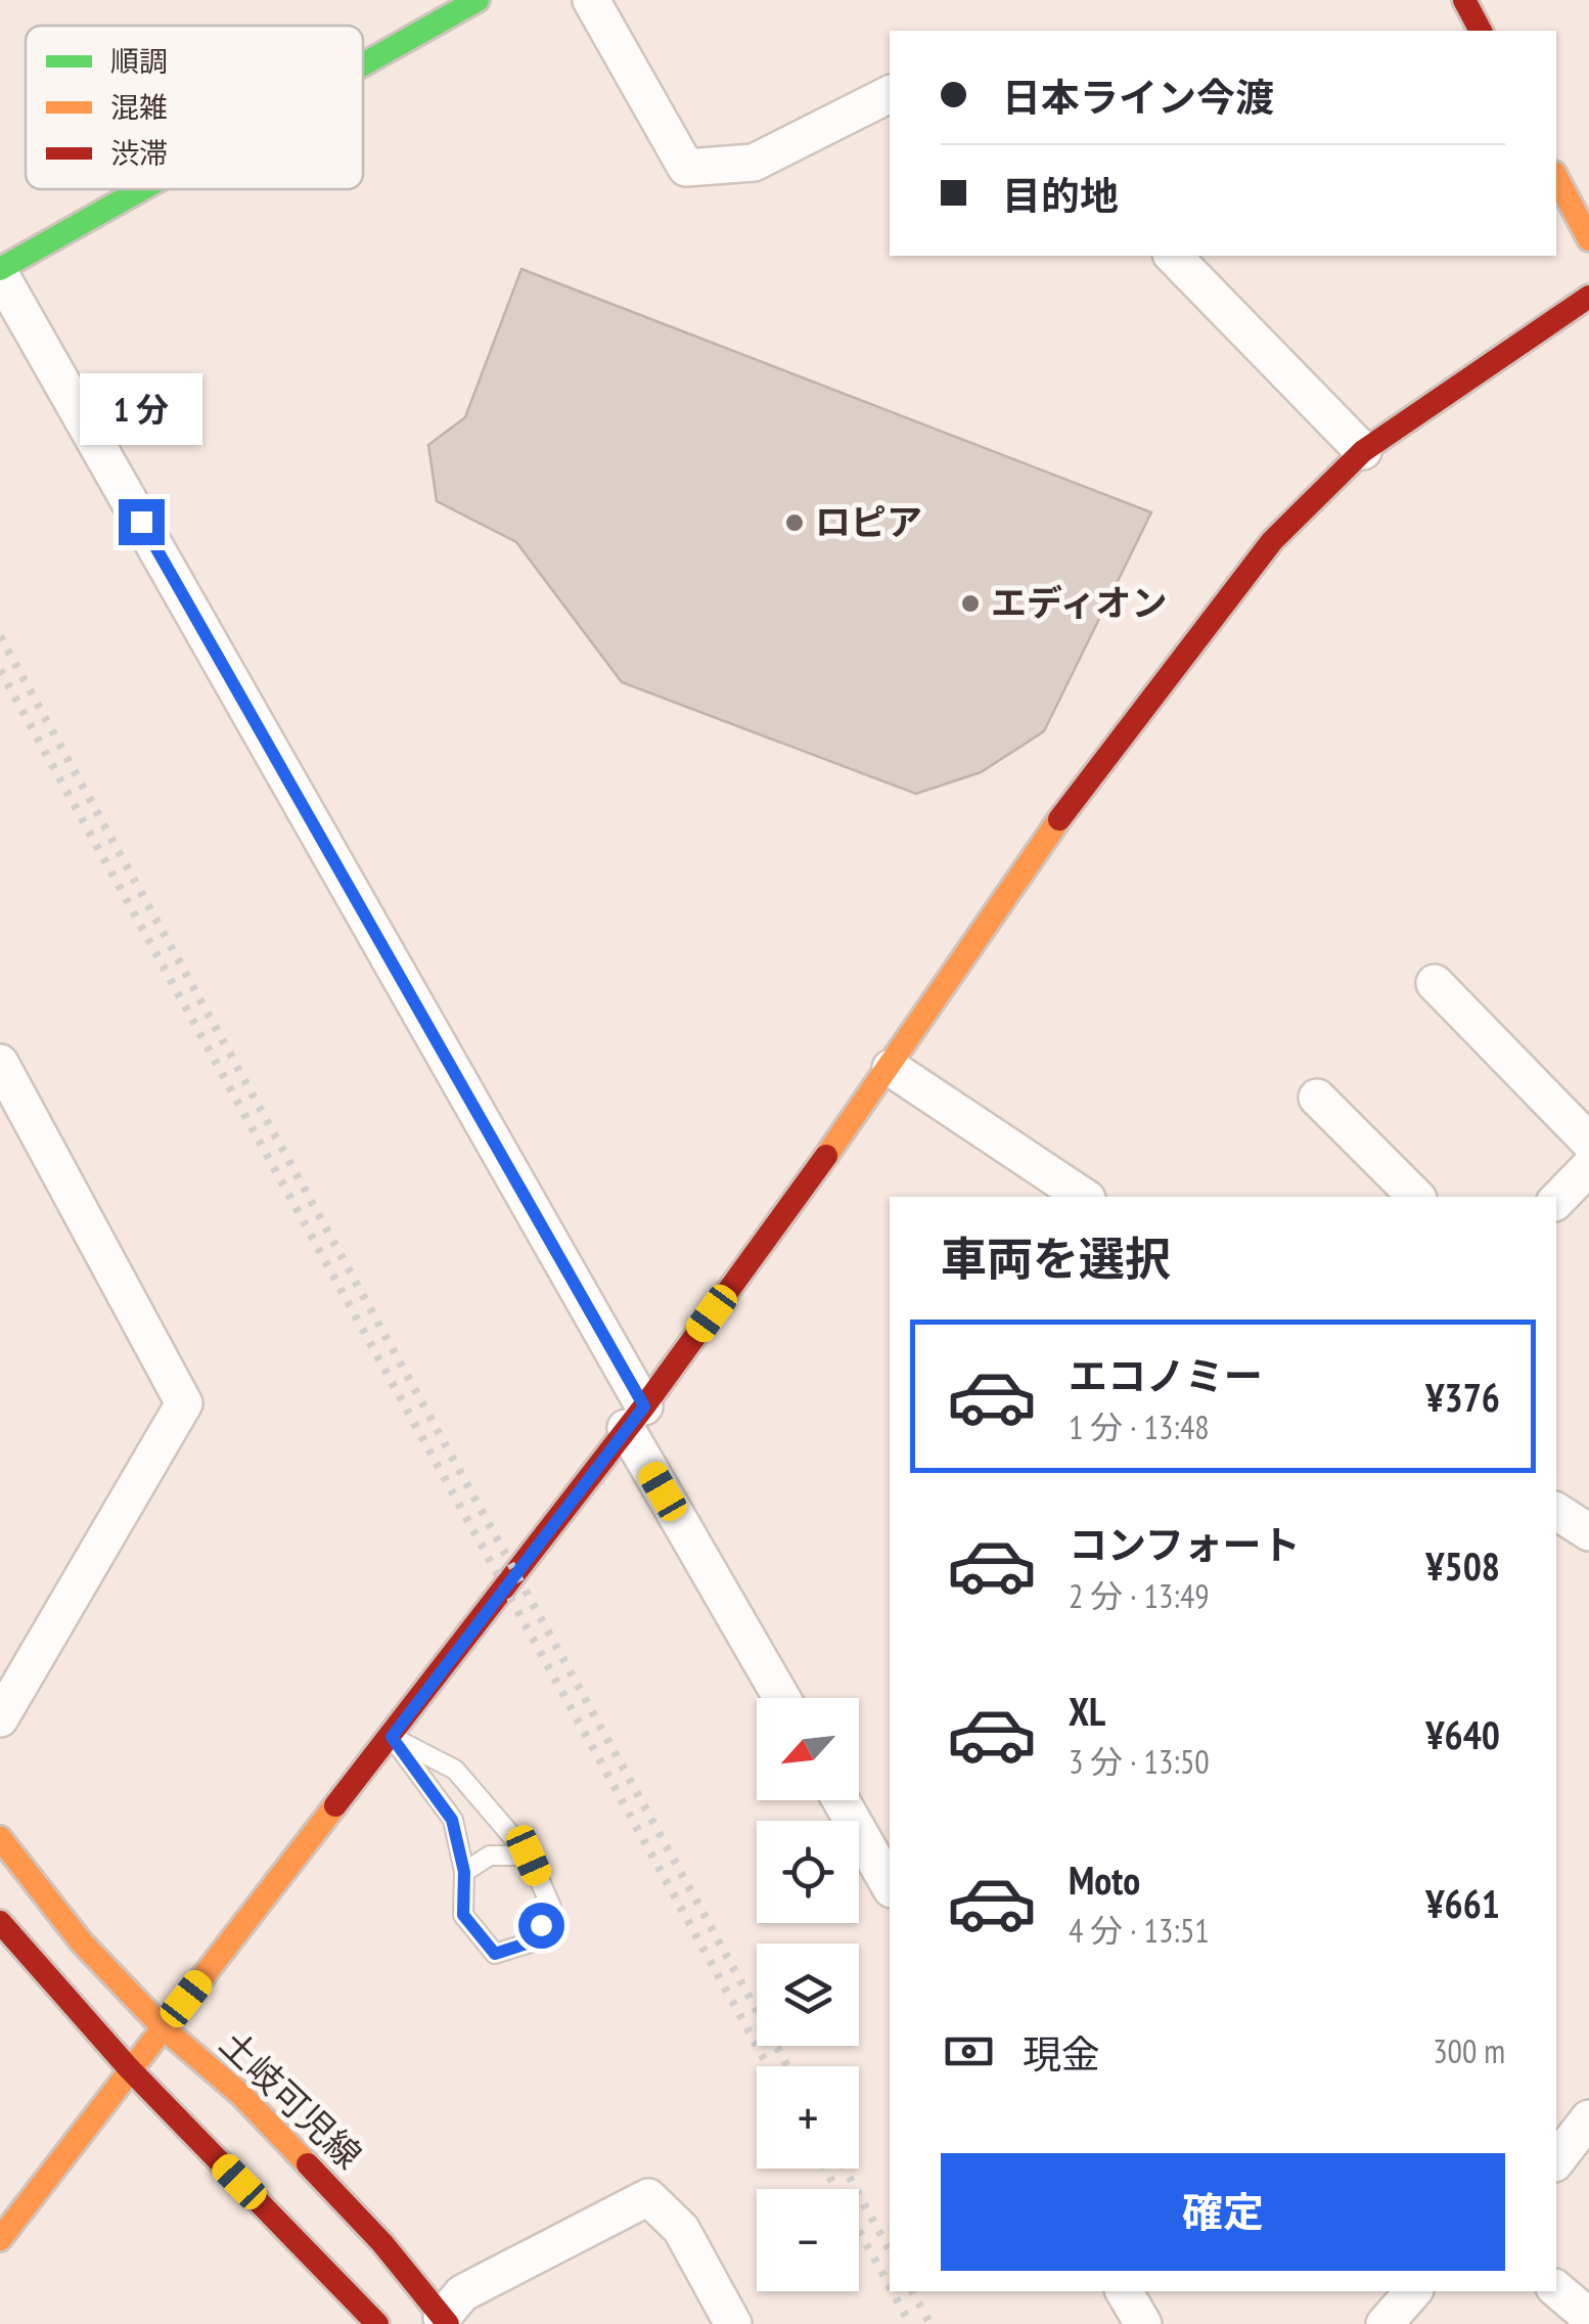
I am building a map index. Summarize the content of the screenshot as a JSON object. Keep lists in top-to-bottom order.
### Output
{
  "streets": {
    "street": ["土岐可児線"]
  },
  "places": ["ロピア", "エディオン"],
  "legend": ["順調", "混雑", "渋滞"],
  "north": "bottom left",
  "page": {
    "banner": ["日本ライン今渡", "目的地"],
    "bubble": "1 分",
    "heading": "車両を選択",
    "list": [
      {
        "name": "エコノミー",
        "note": "1 分 · 13:48",
        "value": "¥376"
      },
      {
        "name": "コンフォート",
        "note": "2 分 · 13:49",
        "value": "¥508"
      },
      {
        "name": "XL",
        "note": "3 分 · 13:50",
        "value": "¥640"
      },
      {
        "name": "Moto",
        "note": "4 分 · 13:51",
        "value": "¥661"
      }
    ],
    "map_buttons": ["+", "−"],
    "pay": ["現金", "300 m"],
    "buttons": "確定"
  }
}
